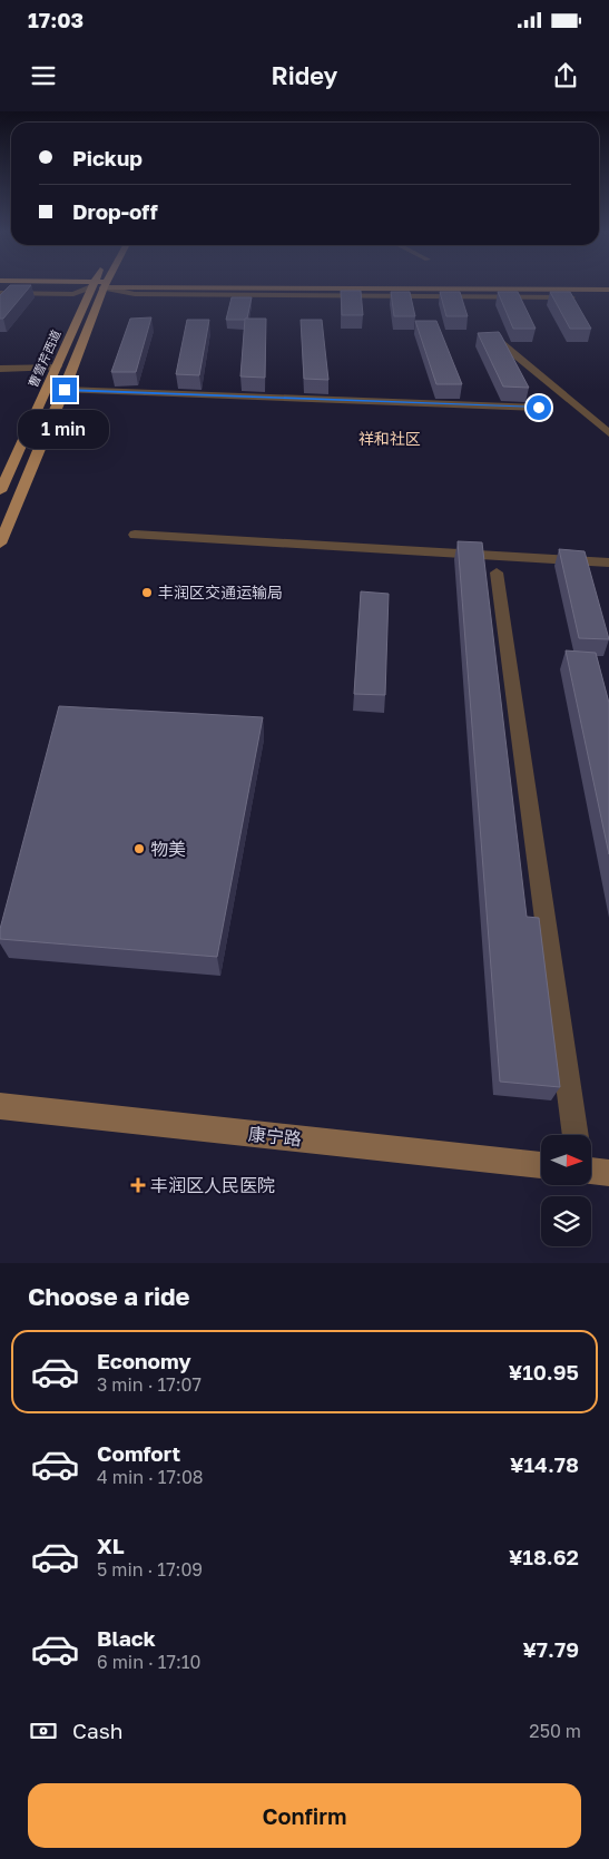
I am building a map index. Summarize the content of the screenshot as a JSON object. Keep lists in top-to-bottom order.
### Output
{
  "streets": {
    "main road": ["曹雪芹西道", "康宁路"]
  },
  "districts": ["祥和社区"],
  "places": {
    "other": ["丰润区交通运输局", "物美"],
    "health": ["丰润区人民医院"]
  },
  "north": "right",
  "page": {
    "status": "17:03",
    "header": "Ridey",
    "banner": ["Pickup", "Drop-off"],
    "bubble": "1 min",
    "heading": "Choose a ride",
    "list": [
      {
        "name": "Economy",
        "note": "3 min · 17:07",
        "value": "¥10.95"
      },
      {
        "name": "Comfort",
        "note": "4 min · 17:08",
        "value": "¥14.78"
      },
      {
        "name": "XL",
        "note": "5 min · 17:09",
        "value": "¥18.62"
      },
      {
        "name": "Black",
        "note": "6 min · 17:10",
        "value": "¥7.79"
      }
    ],
    "pay": ["Cash", "250 m"],
    "buttons": "Confirm"
  }
}
